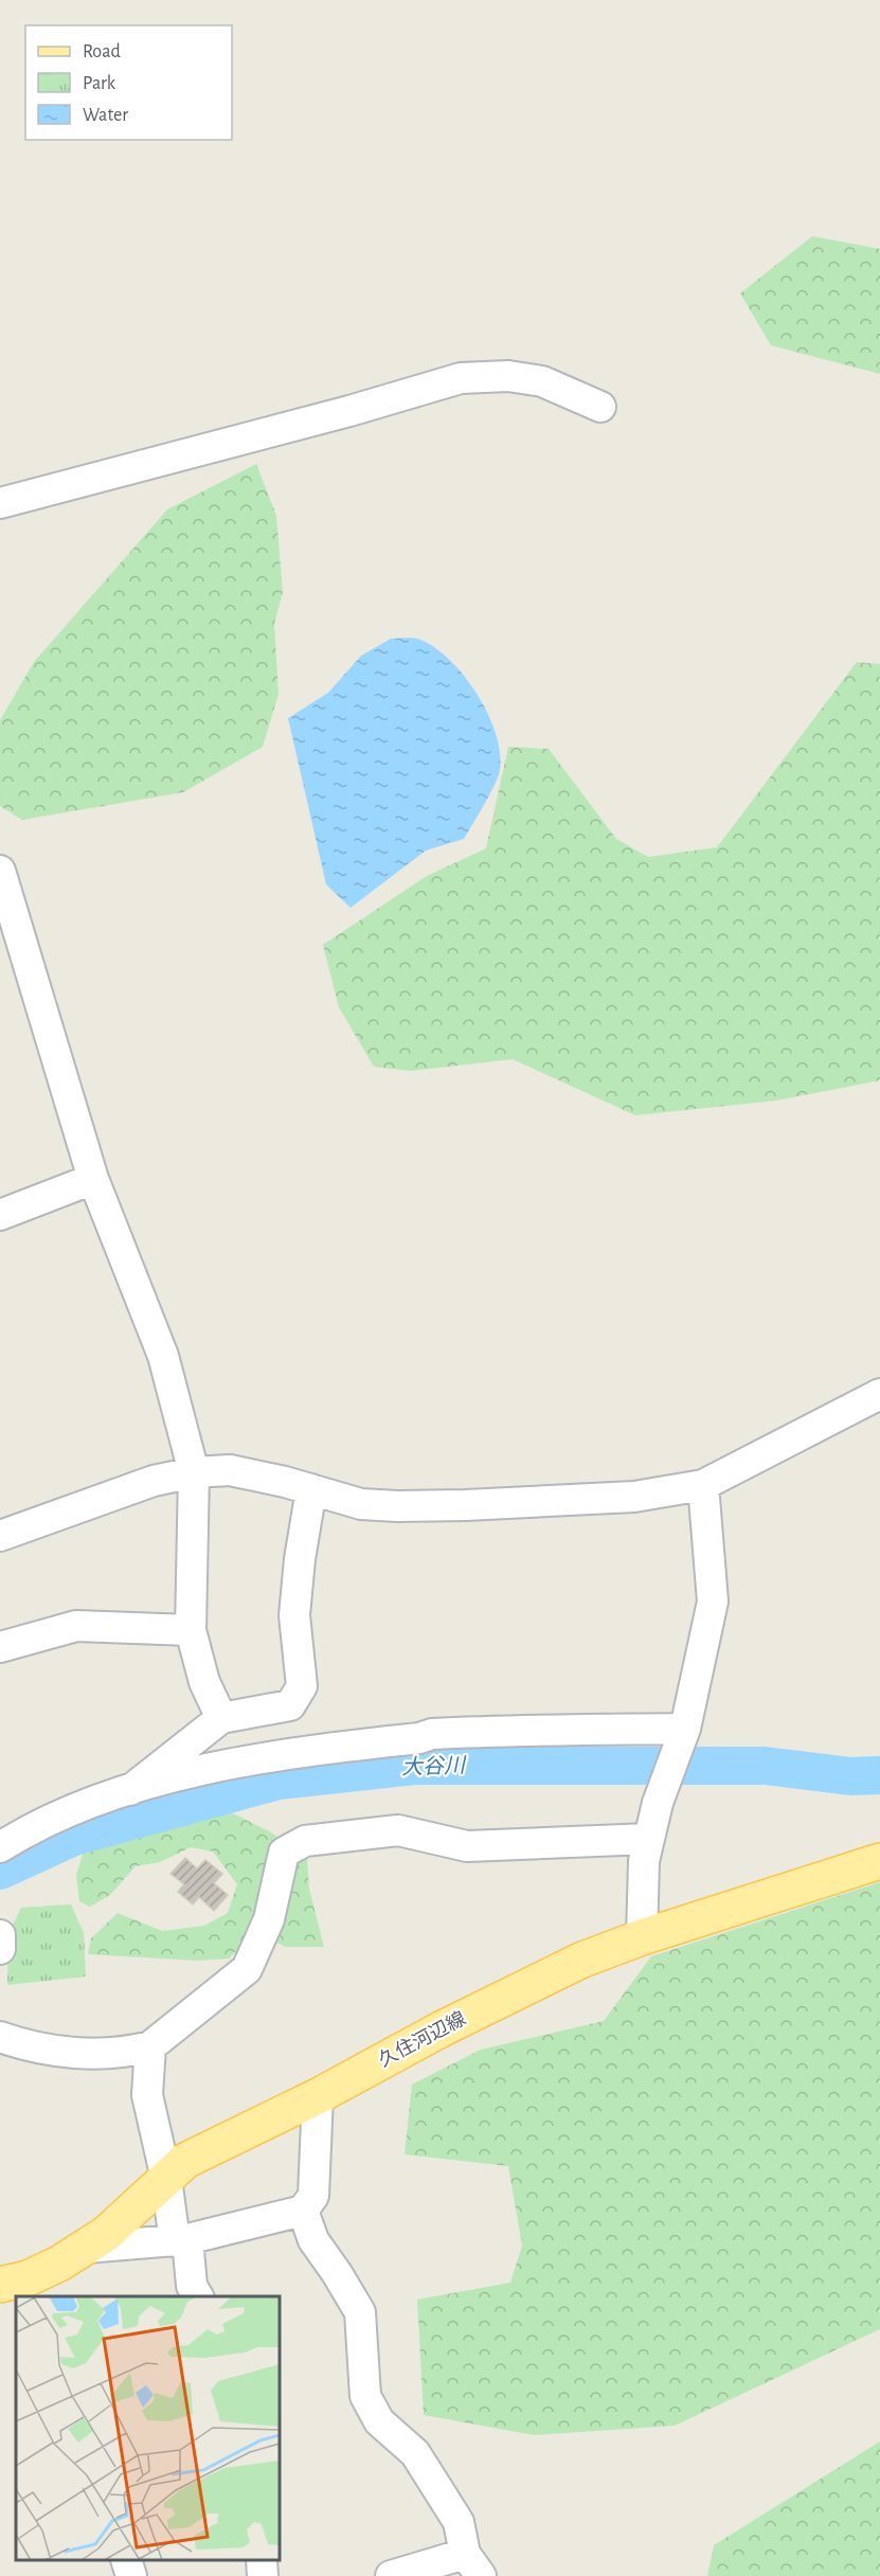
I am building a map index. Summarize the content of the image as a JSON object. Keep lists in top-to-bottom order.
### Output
{
  "streets": {
    "main road": ["久住河辺線"]
  },
  "water": ["大谷川"],
  "legend": ["Road", "Park", "Water"]
}
